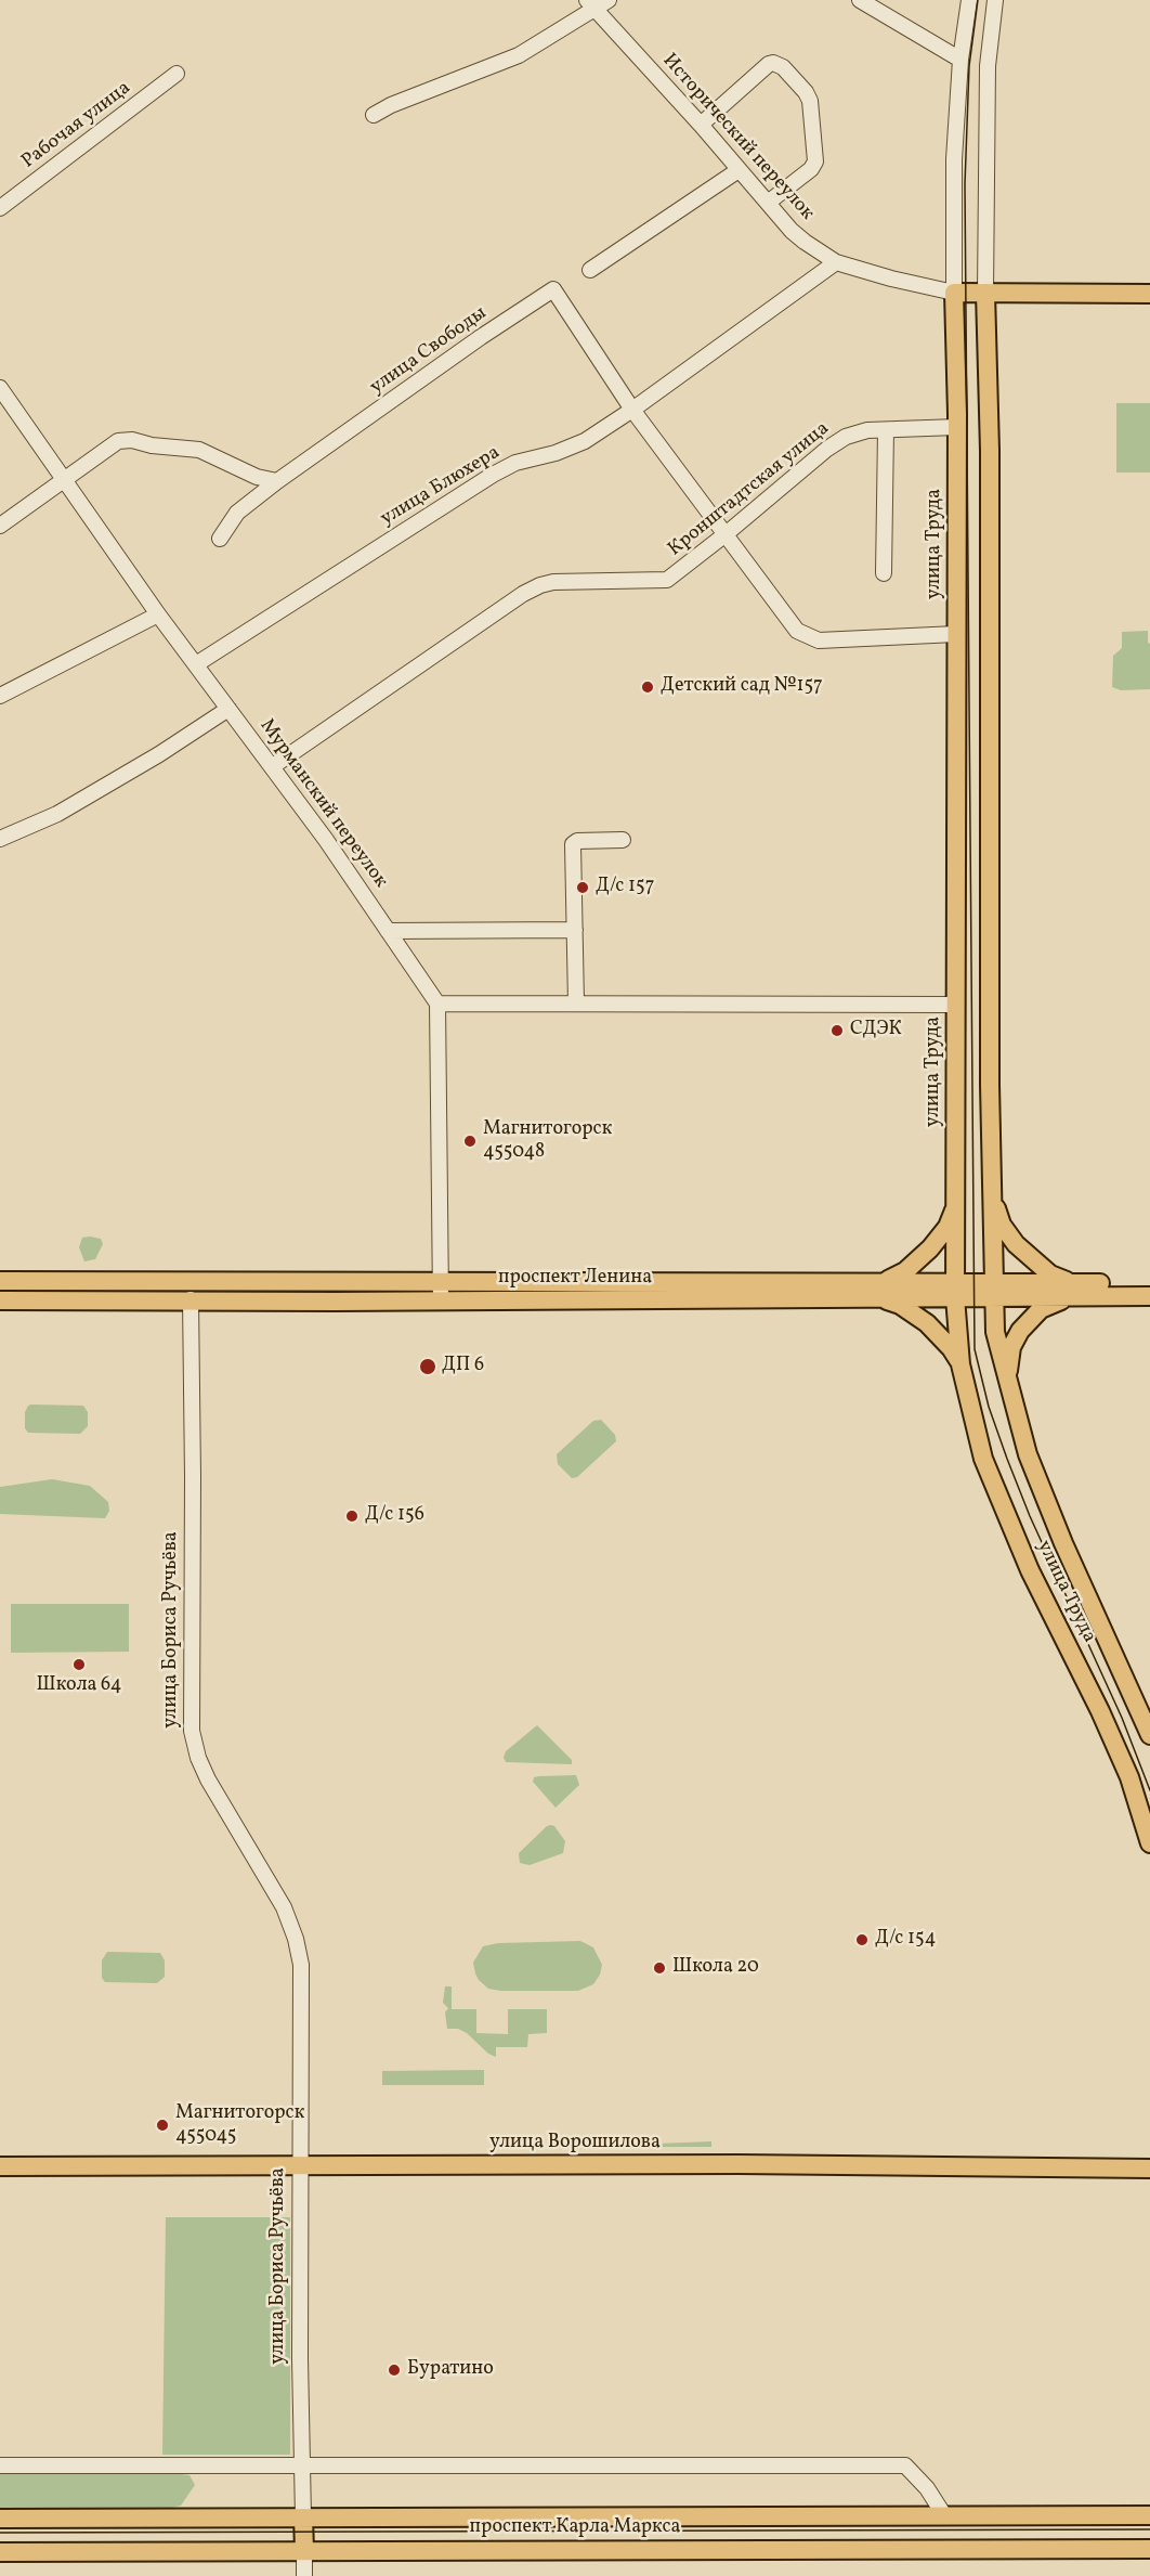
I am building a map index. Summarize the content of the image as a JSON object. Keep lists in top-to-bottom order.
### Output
{
  "streets": {
    "main road": [
      "улица Труда",
      "проспект Ленина",
      "улица Бориса Ручьёва",
      "улица Ворошилова",
      "проспект Карла Маркса"
    ],
    "street": [
      "Рабочая улица",
      "Исторический переулок",
      "улица Свободы",
      "улица Блюхера",
      "Кронштадтская улица",
      "Мурманский переулок"
    ]
  },
  "crossings": [
    ["Исторический переулок", "улица Блюхера"],
    ["Исторический переулок", "улица Труда"],
    ["улица Свободы", "улица Блюхера"],
    ["улица Блюхера", "Мурманский переулок"],
    ["Кронштадтская улица", "улица Труда"],
    ["Кронштадтская улица", "Мурманский переулок"],
    ["улица Труда", "проспект Ленина"],
    ["проспект Ленина", "улица Бориса Ручьёва"],
    ["улица Бориса Ручьёва", "улица Ворошилова"],
    ["улица Бориса Ручьёва", "проспект Карла Маркса"]
  ],
  "places": [
    "Детский сад №157",
    "Д/с 157",
    "СДЭК",
    "Магнитогорск 455048",
    "ДП 6",
    "Д/с 156",
    "Школа 64",
    "Д/с 154",
    "Школа 20",
    "Магнитогорск 455045",
    "Буратино"
  ]
}
